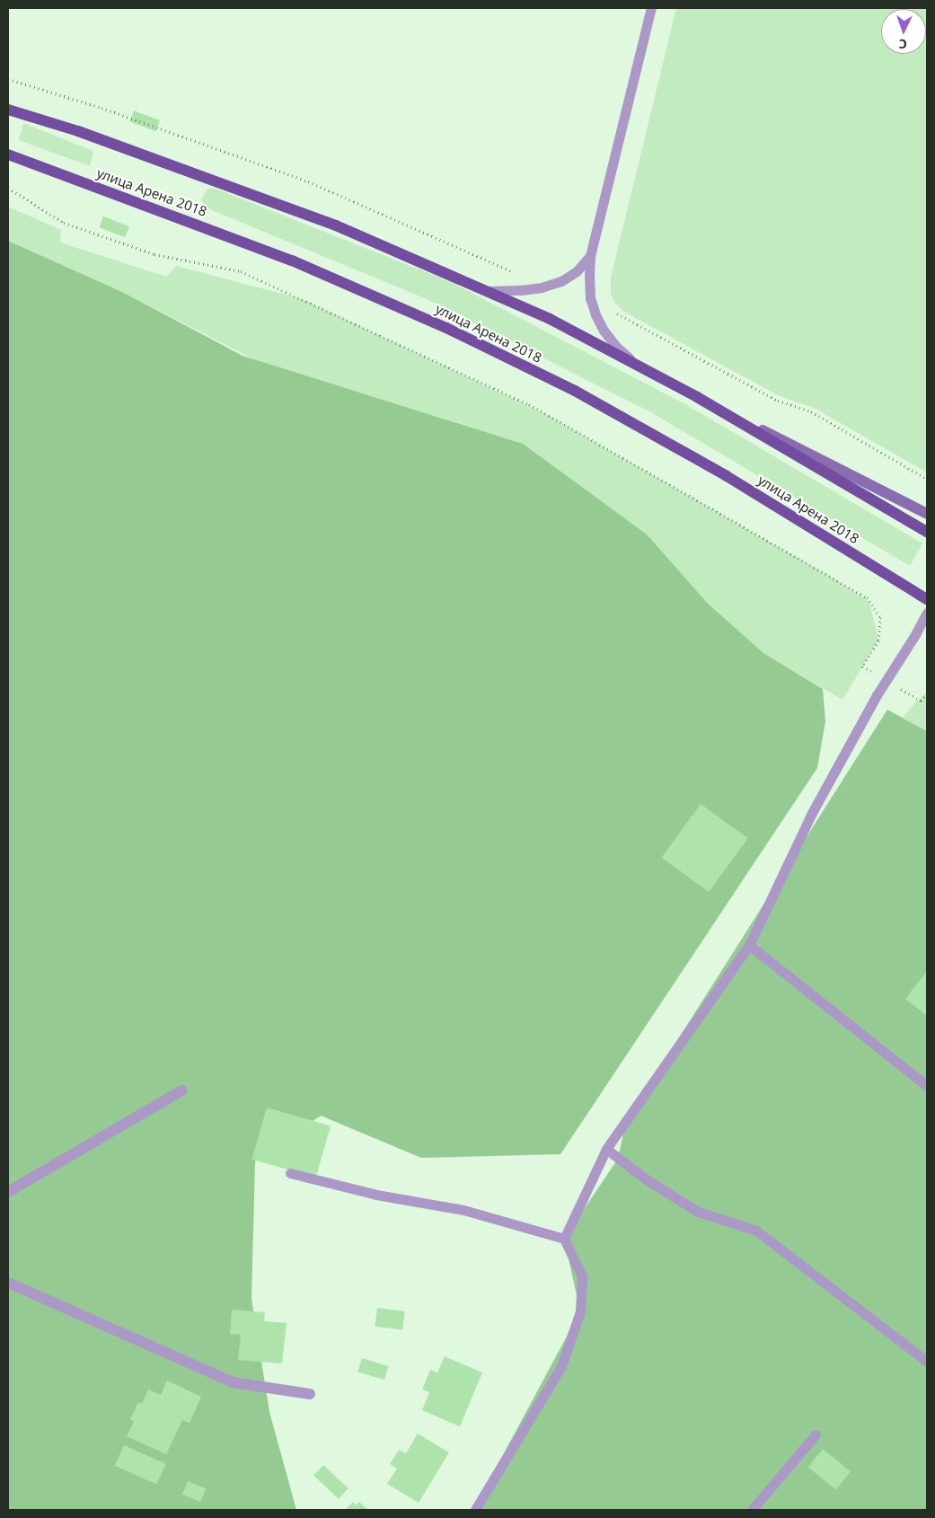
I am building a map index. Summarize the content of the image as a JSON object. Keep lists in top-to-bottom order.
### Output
{
  "streets": {
    "main road": ["улица Арена 2018"]
  },
  "north": "bottom"
}
